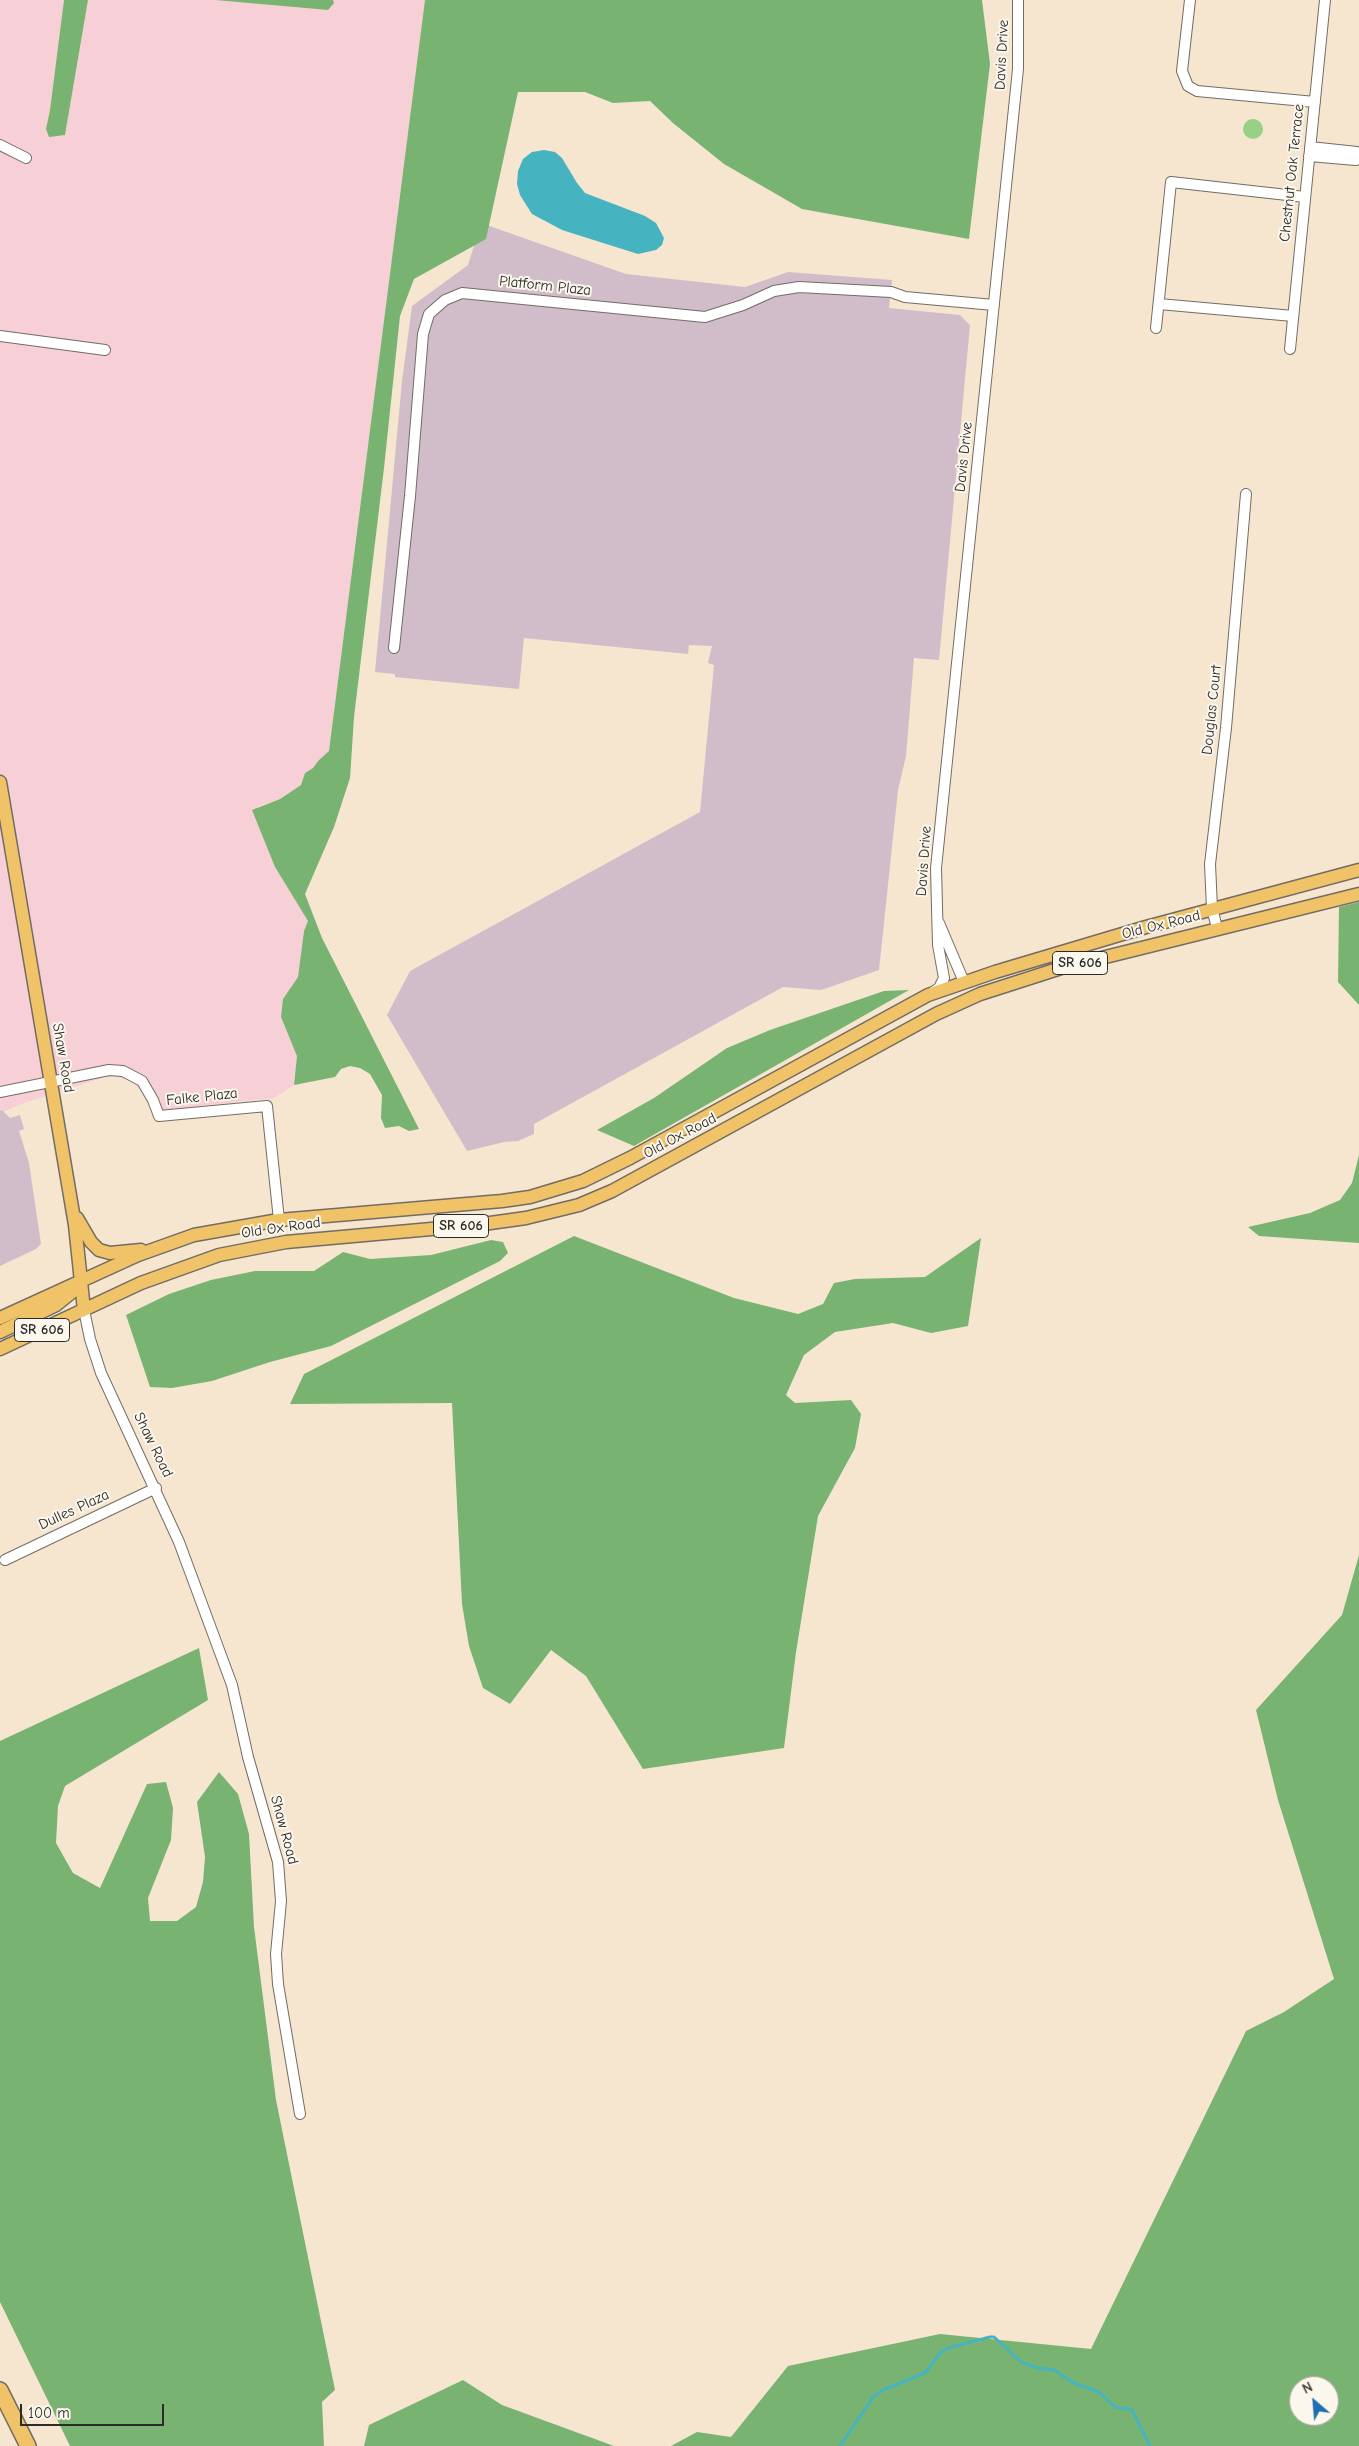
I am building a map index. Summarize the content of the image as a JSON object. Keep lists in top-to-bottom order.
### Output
{
  "streets": {
    "main road": ["Old Ox Road", "SR 606", "Shaw Road"],
    "street": [
      "Davis Drive",
      "Chestnut Oak Terrace",
      "Platform Plaza",
      "Douglas Court",
      "Falke Plaza",
      "Dulles Plaza"
    ]
  },
  "crossings": [
    ["Davis Drive", "Platform Plaza"],
    ["Davis Drive", "Old Ox Road"],
    ["Douglas Court", "Old Ox Road"],
    ["Old Ox Road", "Shaw Road"],
    ["Old Ox Road", "Falke Plaza"],
    ["Shaw Road", "Falke Plaza"],
    ["Shaw Road", "Dulles Plaza"]
  ],
  "scale_bar": "100 m",
  "north": "top left"
}
